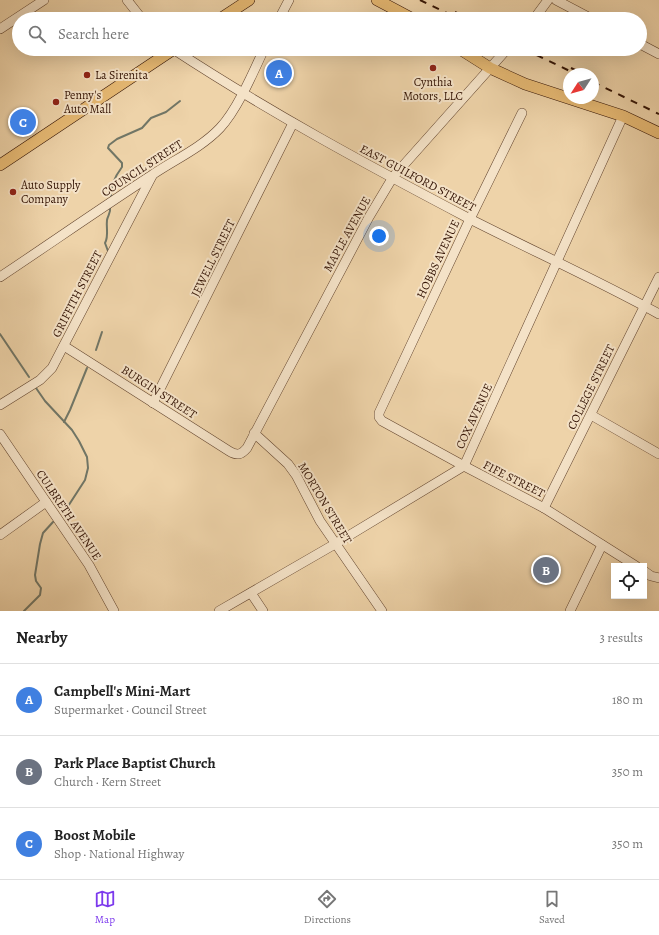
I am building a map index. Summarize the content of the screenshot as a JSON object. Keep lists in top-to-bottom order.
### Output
{
  "streets": {
    "street": [
      "COUNCIL STREET",
      "EAST GUILFORD STREET",
      "MAPLE AVENUE",
      "JEWELL STREET",
      "HOBBS AVENUE",
      "GRIFFITH STREET",
      "COLLEGE STREET",
      "BURGIN STREET",
      "COX AVENUE",
      "FIFE STREET",
      "MORTON STREET",
      "CULBRETH AVENUE"
    ]
  },
  "crossings": [
    ["COUNCIL STREET", "EAST GUILFORD STREET"],
    ["COUNCIL STREET", "GRIFFITH STREET"],
    ["EAST GUILFORD STREET", "MAPLE AVENUE"],
    ["EAST GUILFORD STREET", "JEWELL STREET"],
    ["EAST GUILFORD STREET", "HOBBS AVENUE"],
    ["EAST GUILFORD STREET", "COLLEGE STREET"],
    ["EAST GUILFORD STREET", "COX AVENUE"],
    ["MAPLE AVENUE", "BURGIN STREET"],
    ["MAPLE AVENUE", "MORTON STREET"],
    ["JEWELL STREET", "BURGIN STREET"],
    ["HOBBS AVENUE", "FIFE STREET"],
    ["GRIFFITH STREET", "BURGIN STREET"],
    ["COLLEGE STREET", "FIFE STREET"],
    ["COX AVENUE", "FIFE STREET"],
    ["COX AVENUE", "MORTON STREET"]
  ],
  "places": [
    "Cynthia Motors, LLC",
    "La Sirenita",
    "Penny's Auto Mall",
    "Auto Supply Company"
  ],
  "north": "bottom left",
  "page": {
    "search": "Search here",
    "pins": ["A", "C", "B"],
    "heading": ["Nearby", "3 results"],
    "list": [
      {
        "mark": "A",
        "name": "Campbell's Mini-Mart",
        "note": "Supermarket · Council Street",
        "value": "180 m"
      },
      {
        "mark": "B",
        "name": "Park Place Baptist Church",
        "note": "Church · Kern Street",
        "value": "350 m"
      },
      {
        "mark": "C",
        "name": "Boost Mobile",
        "note": "Shop · National Highway",
        "value": "350 m"
      }
    ],
    "nav": ["Map", "Directions", "Saved"]
  }
}
